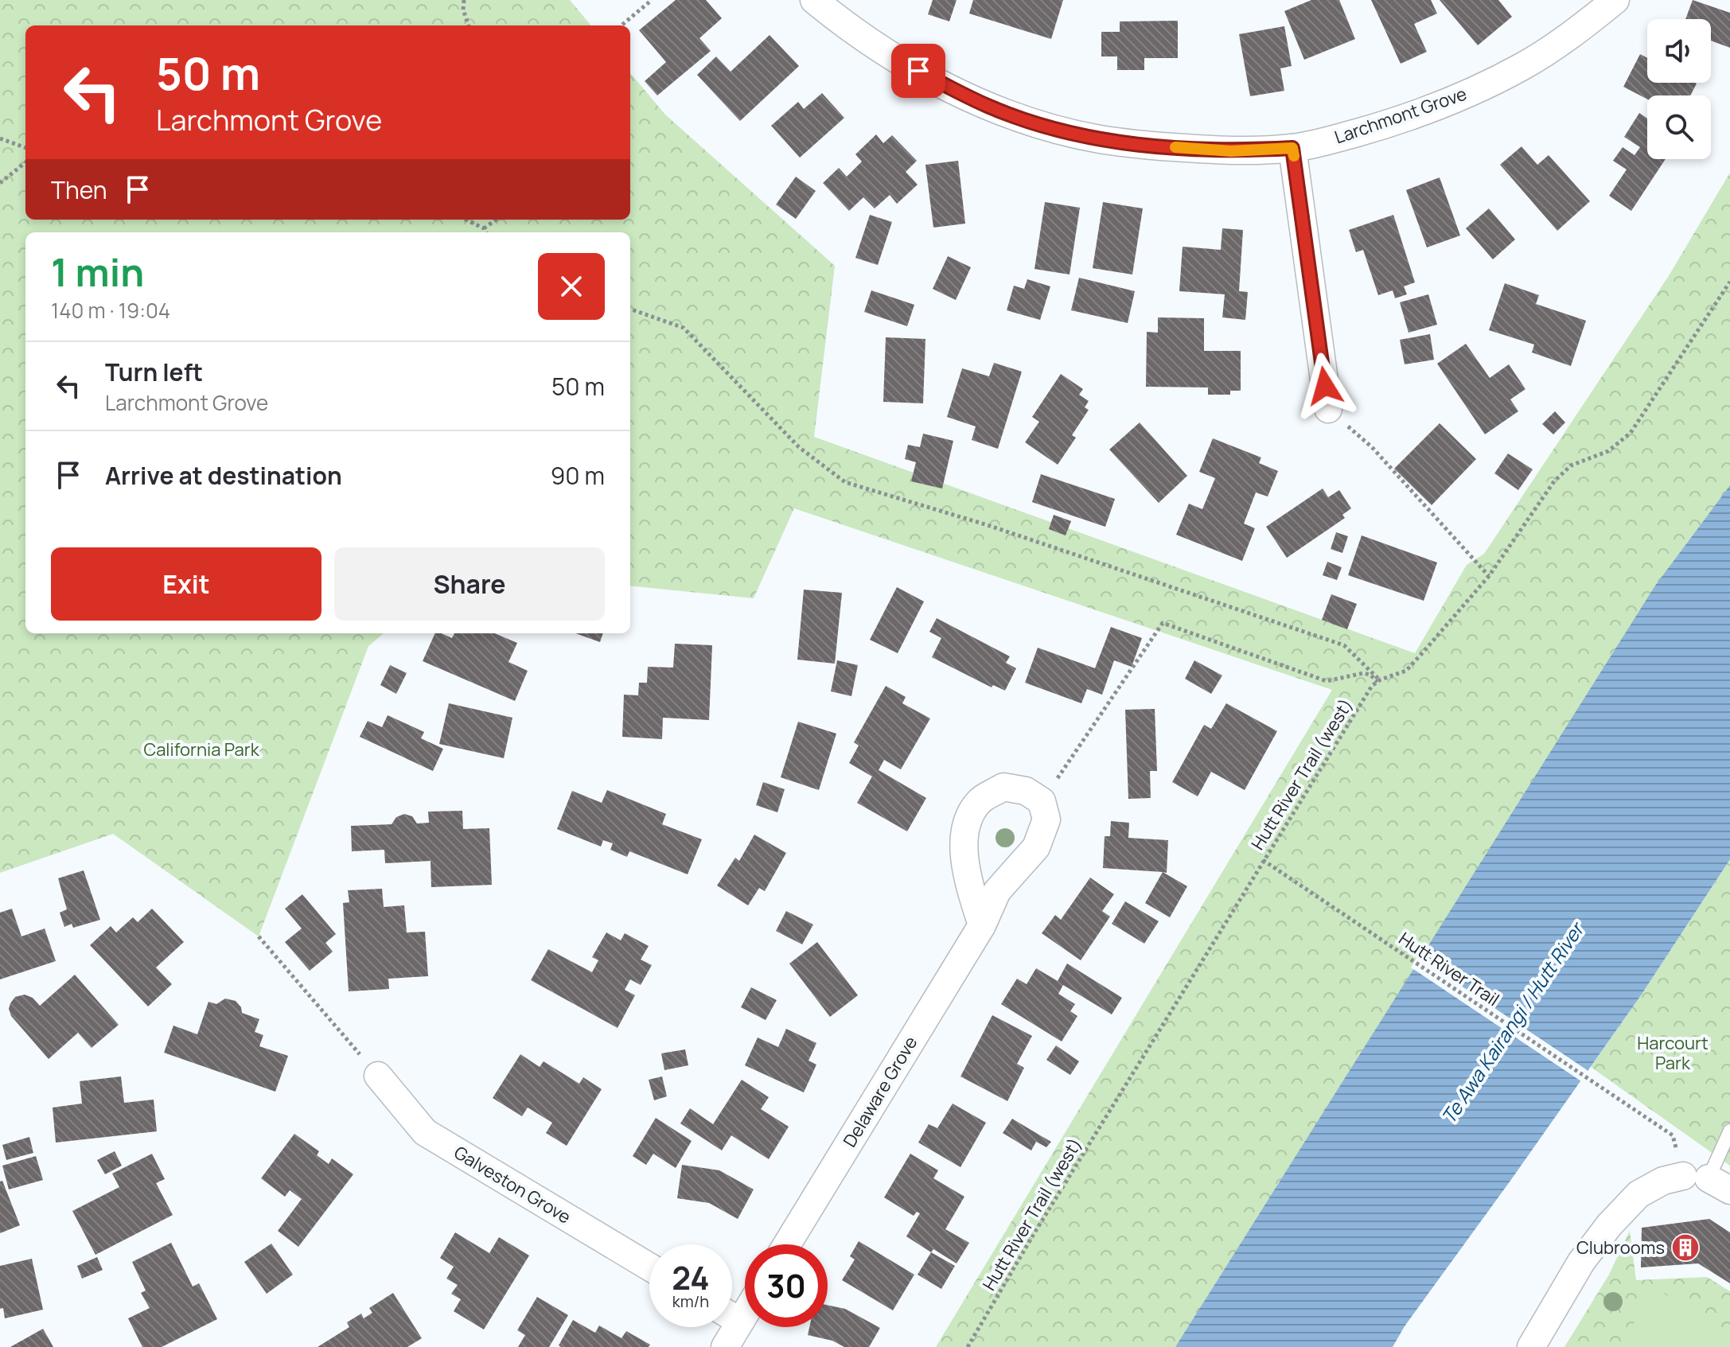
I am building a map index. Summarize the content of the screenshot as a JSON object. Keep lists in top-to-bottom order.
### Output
{
  "streets": {
    "street": ["Larchmont Grove", "Delaware Grove", "Galveston Grove"],
    "path": ["Hutt River Trail (west)", "Hutt River Trail"]
  },
  "crossings": [
    ["Hutt River Trail (west)", "Hutt River Trail"]
  ],
  "water": ["Te Awa Kairangi / Hutt River"],
  "parks": ["California Park", "Harcourt Park"],
  "places": {
    "building": ["Clubrooms"]
  },
  "page": {
    "turn": ["50 m", "Larchmont Grove"],
    "then": "Then",
    "heading": ["1 min", "140 m · 19:04"],
    "list": [
      {
        "name": "Turn left",
        "note": "Larchmont Grove",
        "value": "50 m"
      },
      {
        "name": "Arrive at destination",
        "value": "90 m"
      }
    ],
    "buttons": ["Exit", "Share"],
    "speed": "24 km/h",
    "limit": "30"
  }
}
